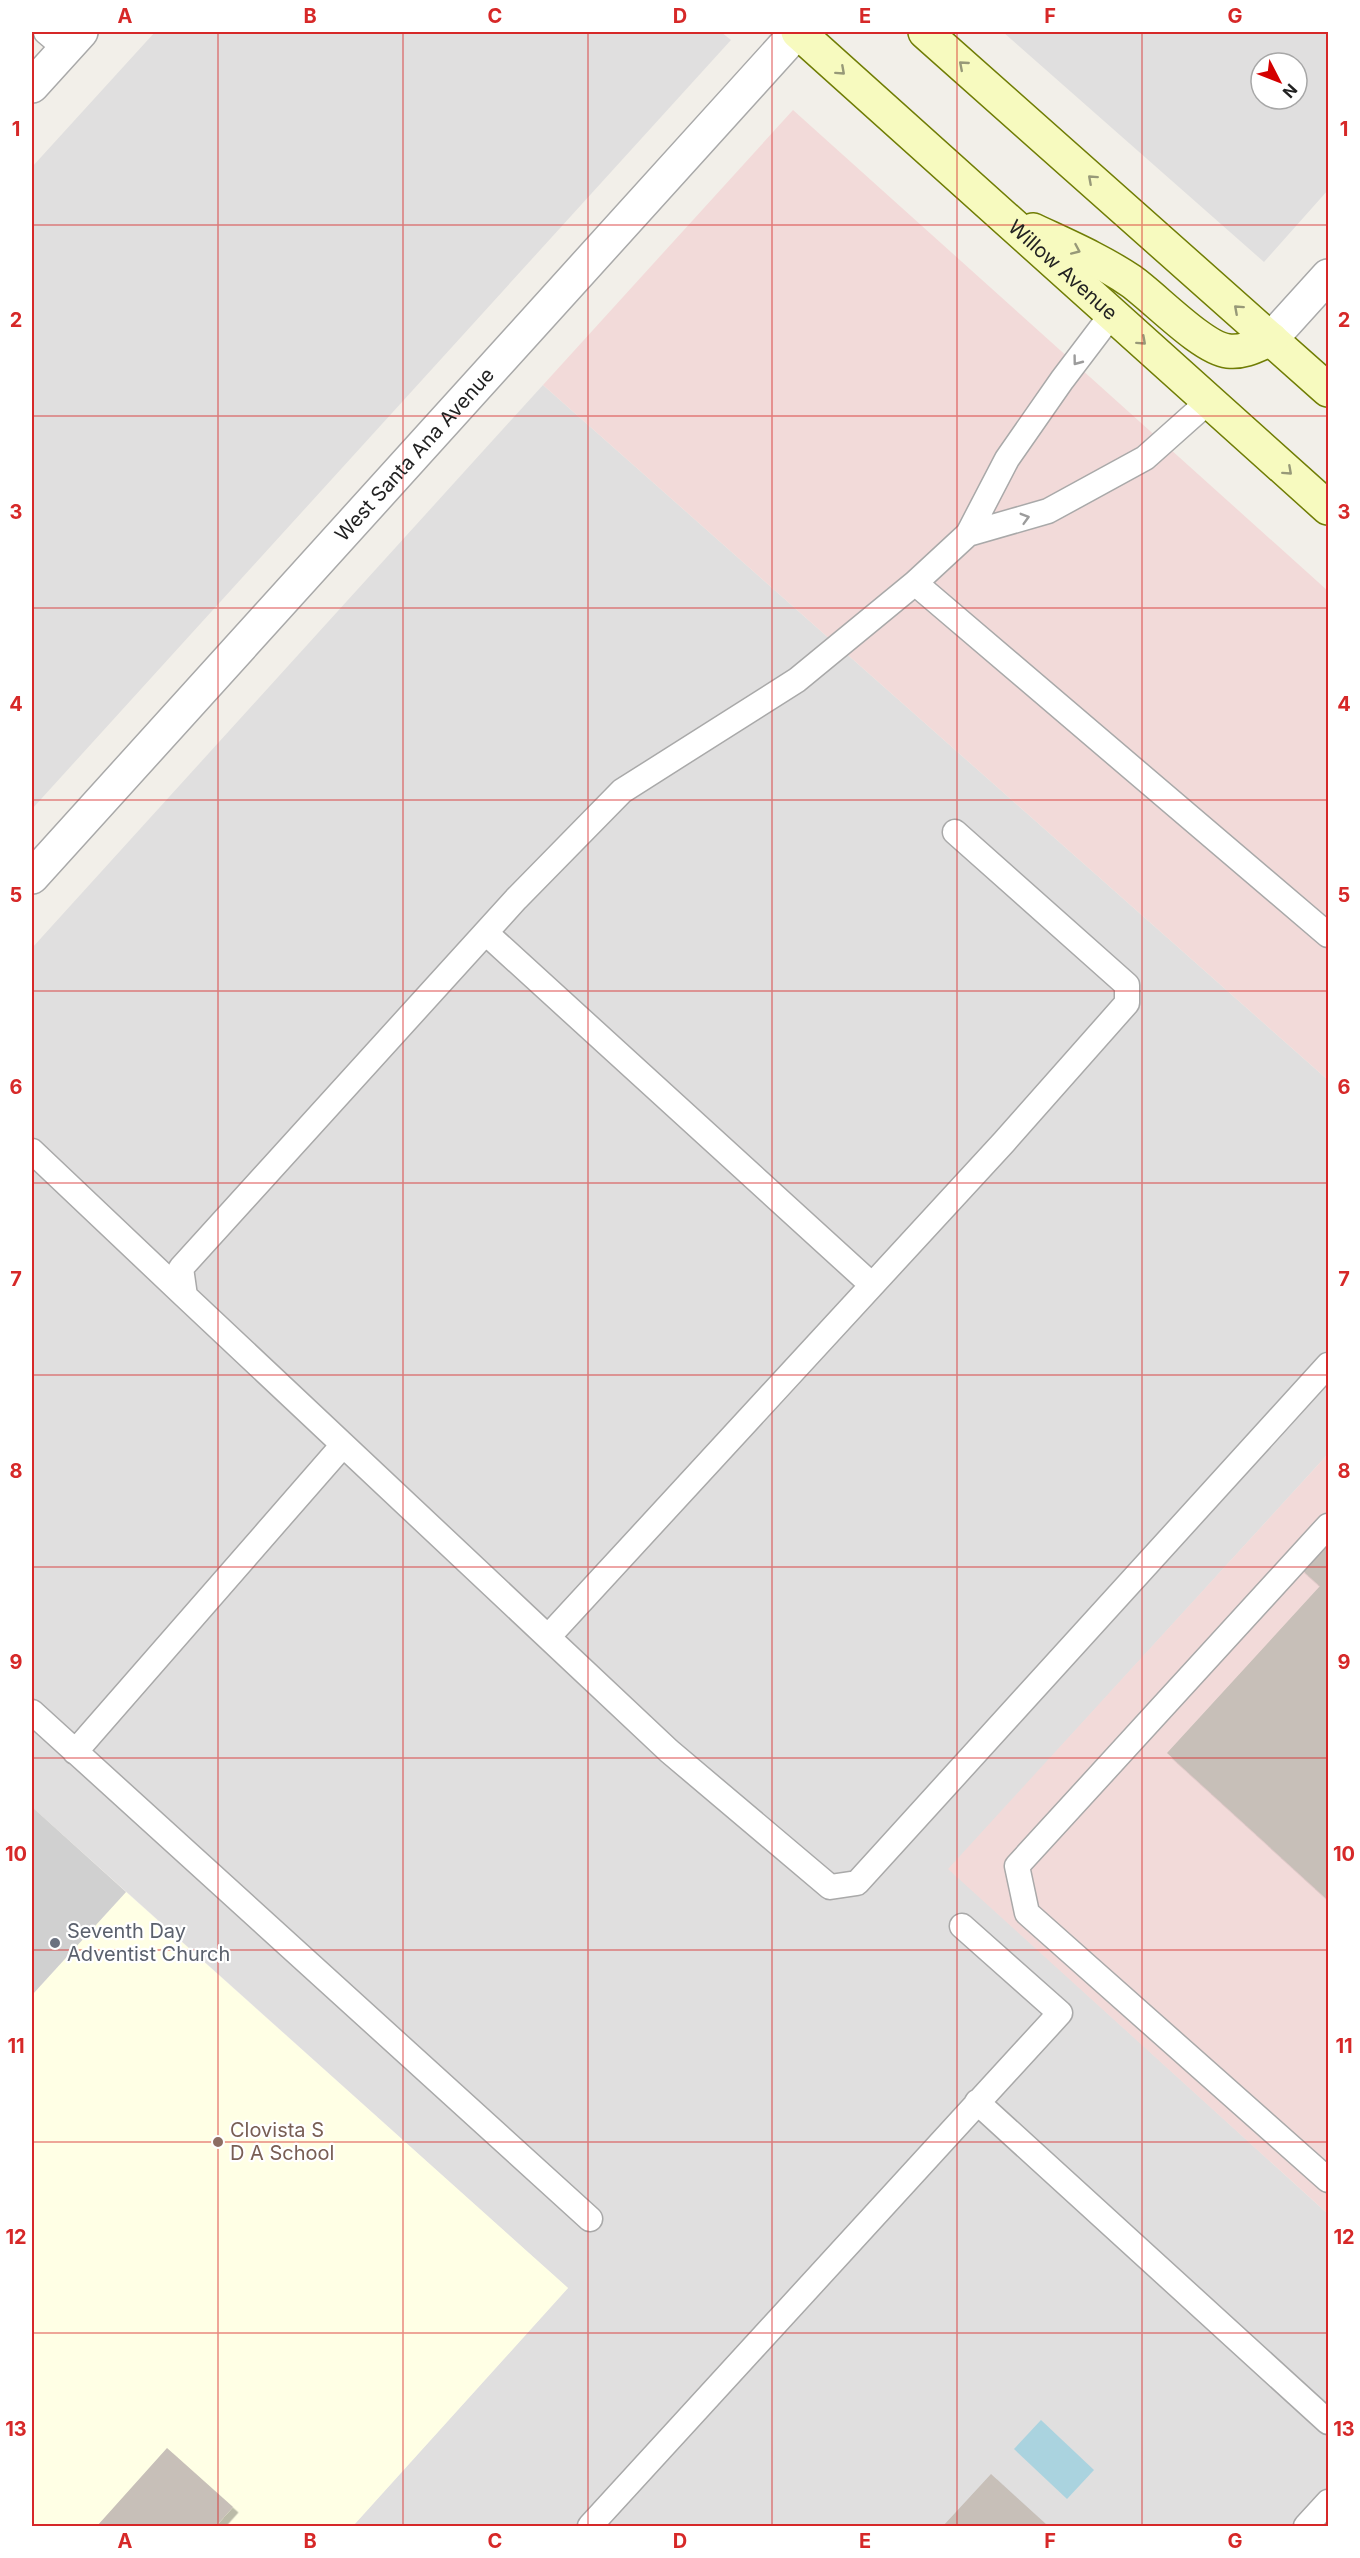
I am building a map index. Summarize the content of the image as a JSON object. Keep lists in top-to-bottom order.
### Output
{
  "streets": {
    "main road": ["Willow Avenue"],
    "street": ["West Santa Ana Avenue"]
  },
  "crossings": [
    ["Willow Avenue", "West Santa Ana Avenue"]
  ],
  "places": ["Seventh Day Adventist Church", "Clovista S D A School"],
  "north": "bottom right",
  "grid": {
    "columns": [
      "A",
      "B",
      "C",
      "D",
      "E",
      "F",
      "G"
    ],
    "rows": [
      "1",
      "2",
      "3",
      "4",
      "5",
      "6",
      "7",
      "8",
      "9",
      "10",
      "11",
      "12",
      "13"
    ]
  }
}
